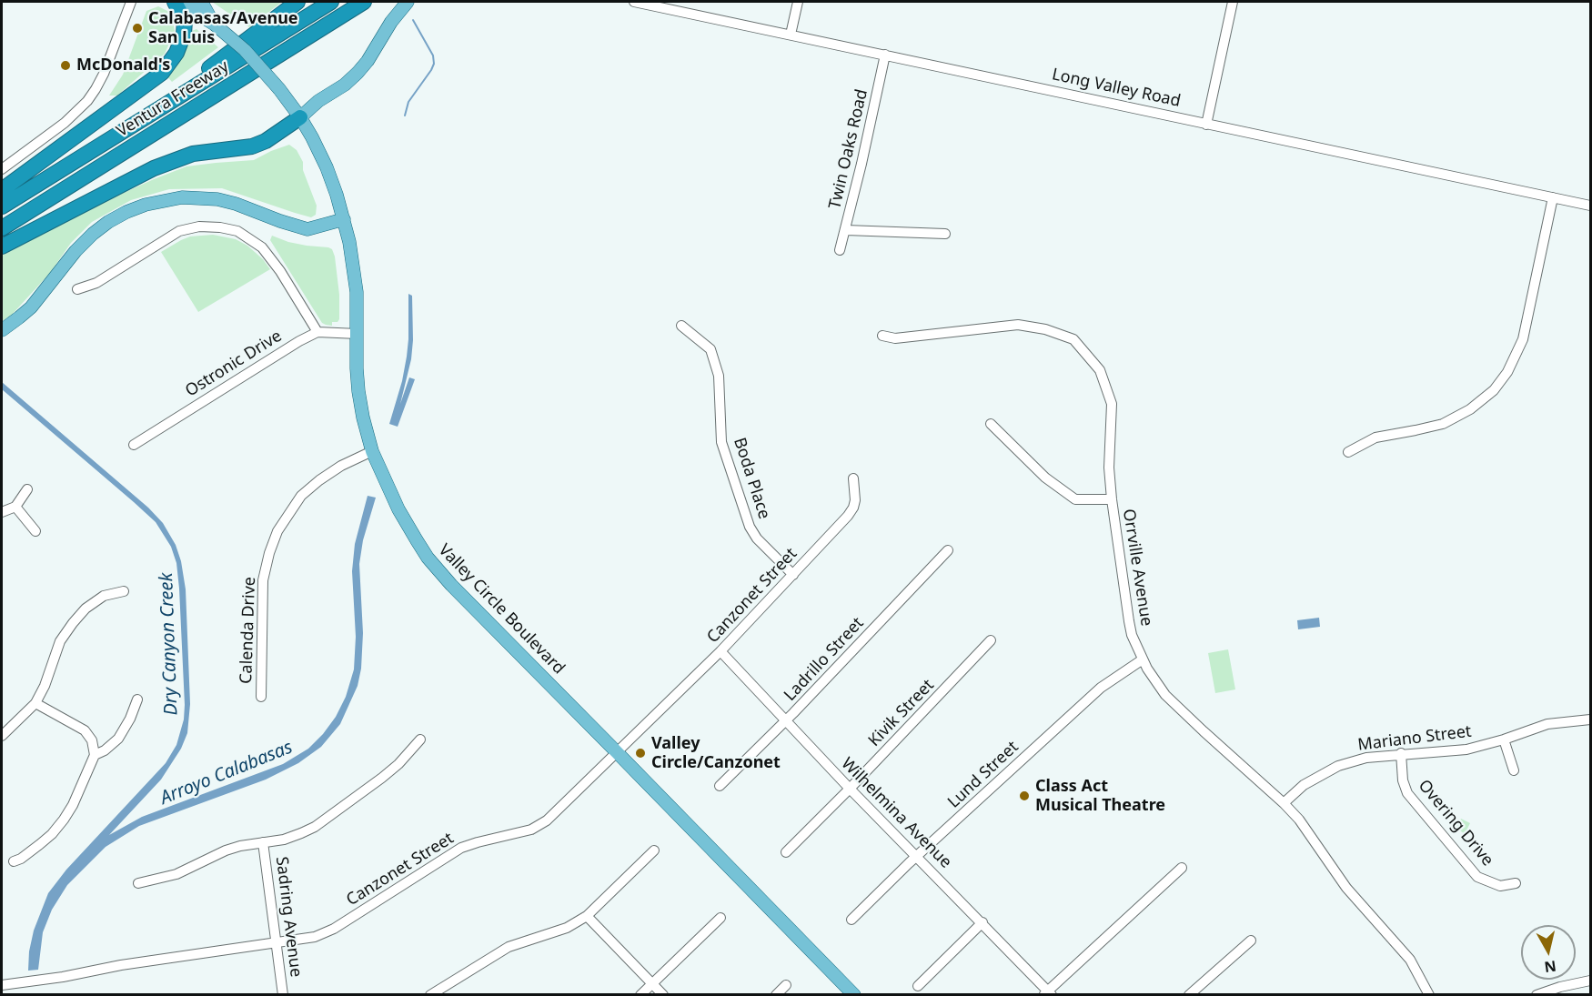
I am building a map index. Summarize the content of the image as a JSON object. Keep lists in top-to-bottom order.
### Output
{
  "streets": {
    "highway": ["Ventura Freeway"],
    "main road": ["Valley Circle Boulevard"],
    "street": [
      "Long Valley Road",
      "Twin Oaks Road",
      "Ostronic Drive",
      "Boda Place",
      "Orrville Avenue",
      "Canzonet Street",
      "Calenda Drive",
      "Ladrillo Street",
      "Kivik Street",
      "Mariano Street",
      "Lund Street",
      "Wilhelmina Avenue",
      "Overing Drive",
      "Sadring Avenue"
    ]
  },
  "crossings": [
    ["Long Valley Road", "Twin Oaks Road"],
    ["Ostronic Drive", "Valley Circle Boulevard"],
    ["Boda Place", "Canzonet Street"],
    ["Orrville Avenue", "Mariano Street"],
    ["Orrville Avenue", "Lund Street"],
    ["Canzonet Street", "Valley Circle Boulevard"],
    ["Canzonet Street", "Wilhelmina Avenue"],
    ["Canzonet Street", "Sadring Avenue"],
    ["Valley Circle Boulevard", "Calenda Drive"],
    ["Ladrillo Street", "Wilhelmina Avenue"],
    ["Kivik Street", "Wilhelmina Avenue"],
    ["Mariano Street", "Overing Drive"],
    ["Lund Street", "Wilhelmina Avenue"]
  ],
  "water": ["Dry Canyon Creek", "Arroyo Calabasas"],
  "places": [
    "Calabasas/Avenue San Luis",
    "McDonald's",
    "Valley Circle/Canzonet",
    "Class Act Musical Theatre"
  ],
  "north": "bottom"
}
